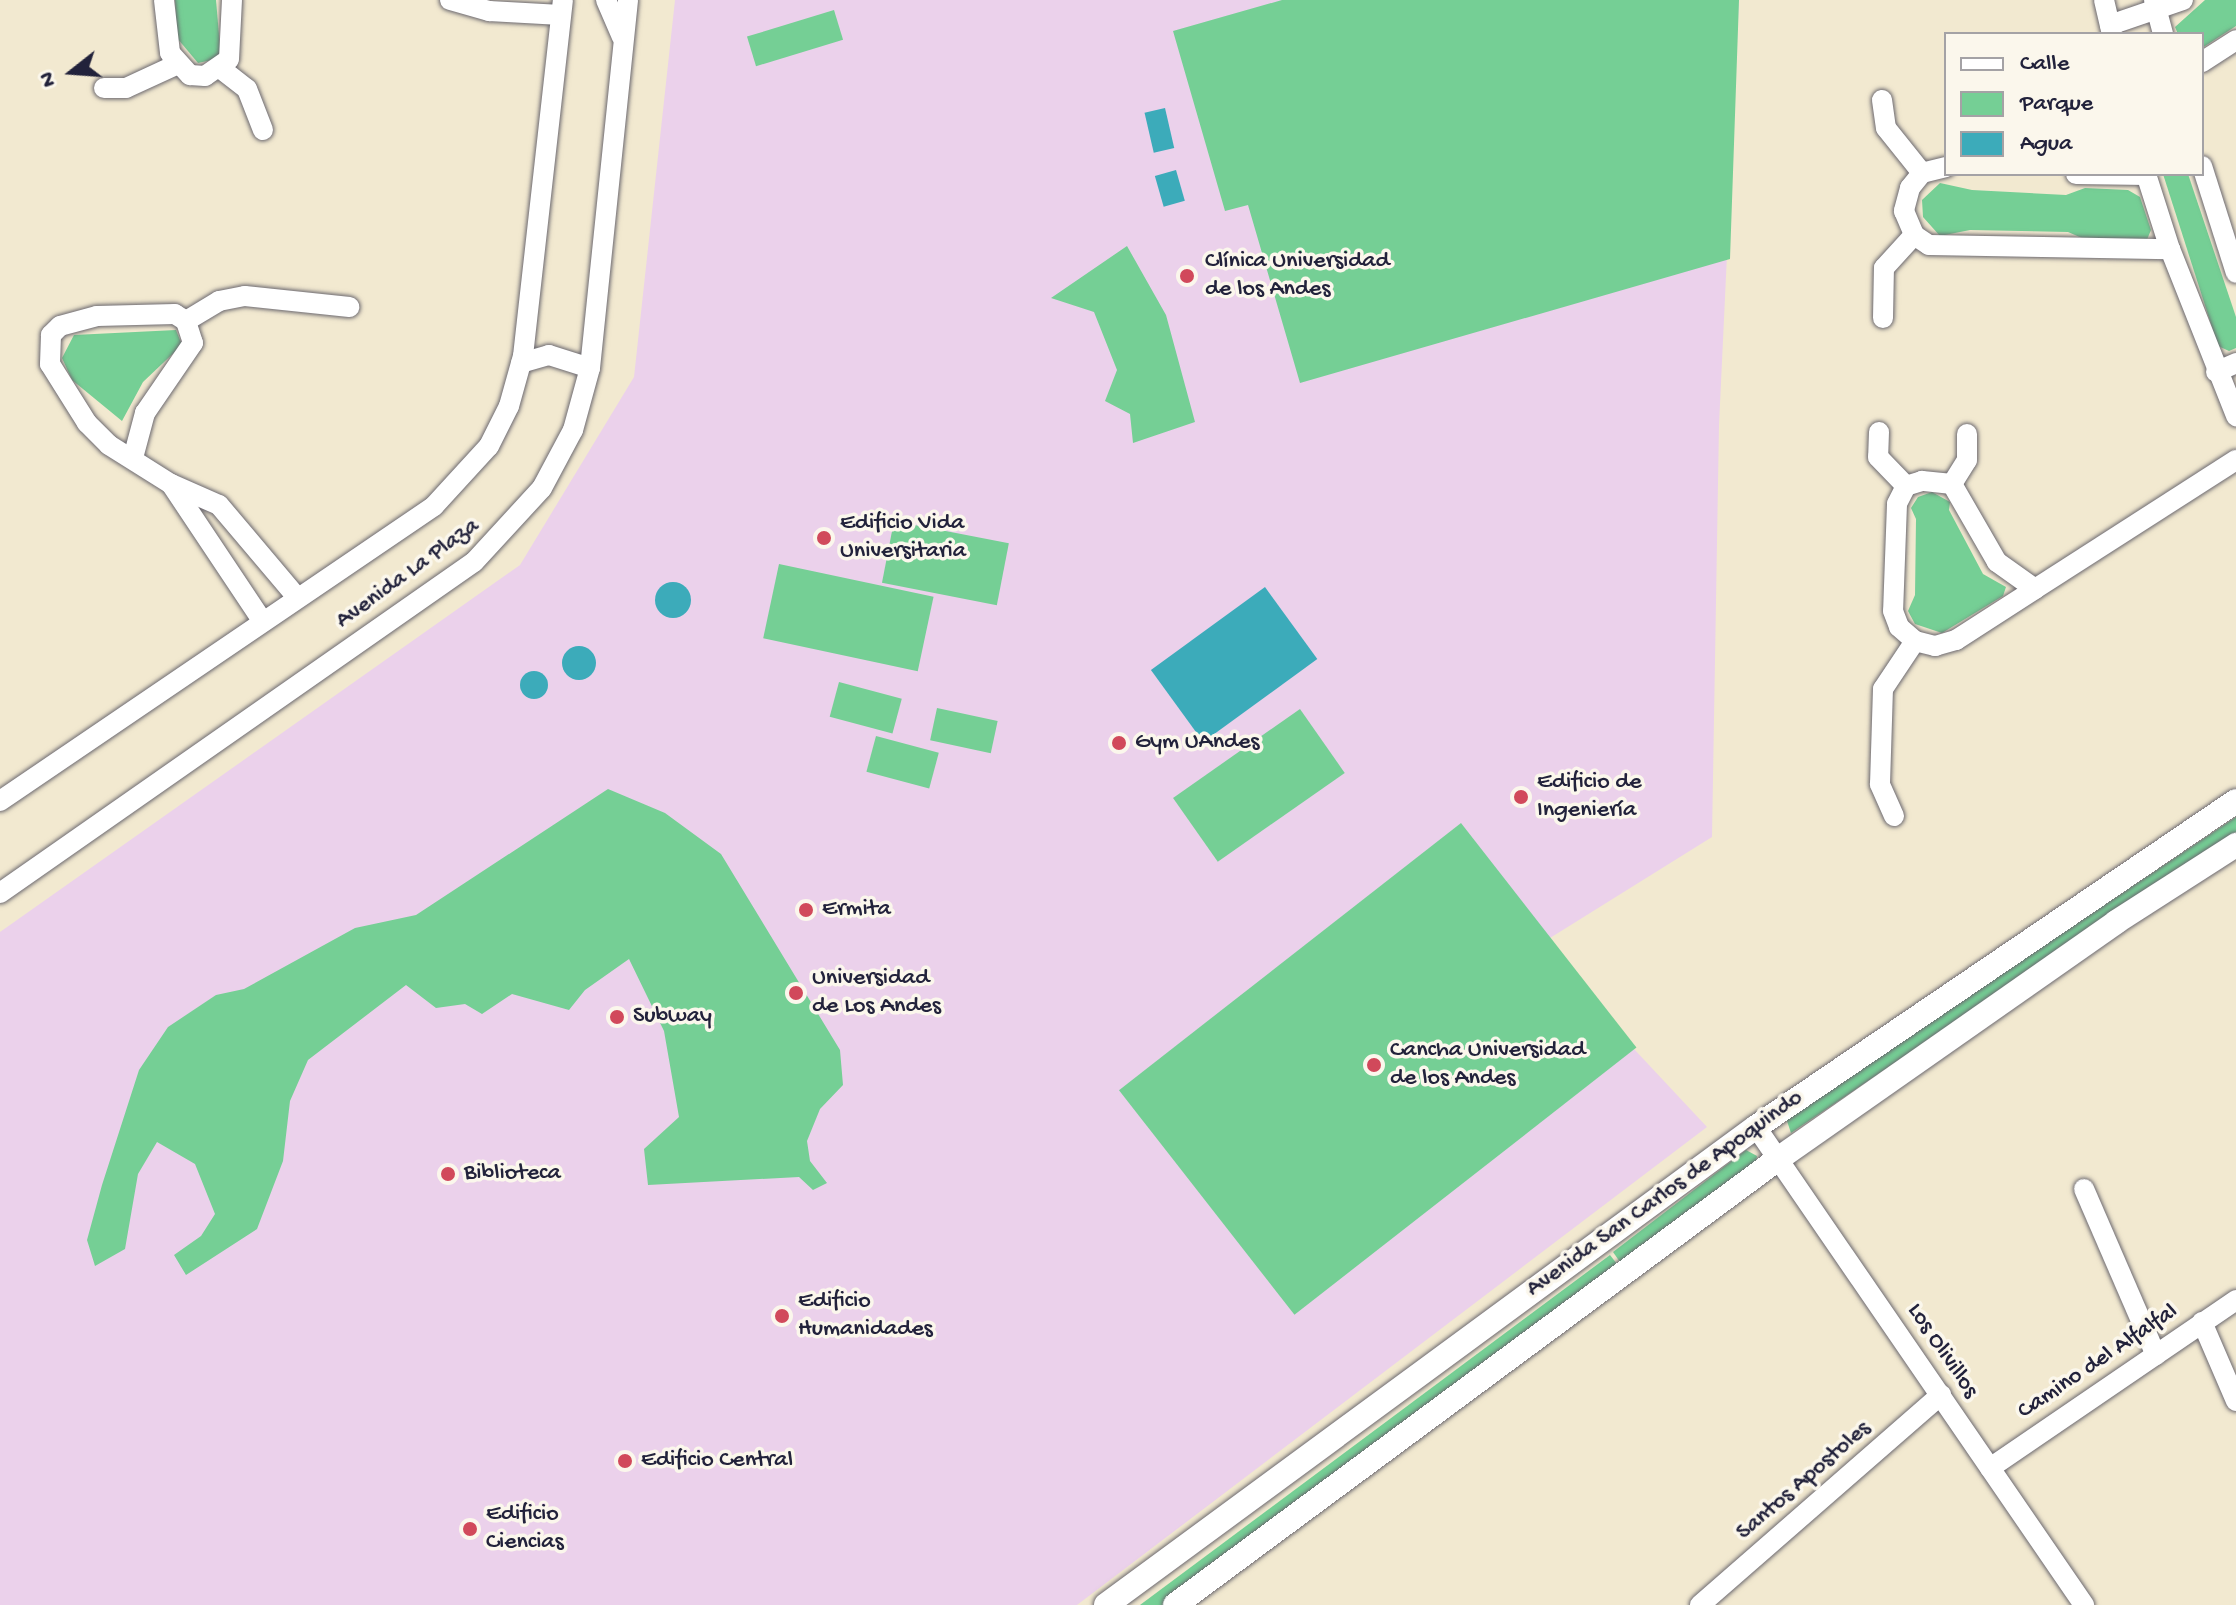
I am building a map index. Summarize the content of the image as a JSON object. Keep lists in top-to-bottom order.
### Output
{
  "streets": {
    "street": [
      "Avenida La Plaza",
      "Avenida San Carlos de Apoquindo",
      "Los Olivillos",
      "Camino del Alfalfal",
      "Santos Apostoles"
    ]
  },
  "crossings": [
    ["Avenida San Carlos de Apoquindo", "Los Olivillos"],
    ["Los Olivillos", "Camino del Alfalfal"],
    ["Los Olivillos", "Santos Apostoles"]
  ],
  "places": [
    "Clínica Universidad de los Andes",
    "Edificio Vida Universitaria",
    "Gym UAndes",
    "Edificio de Ingeniería",
    "Ermita",
    "Universidad de Los Andes",
    "Subway",
    "Cancha Universidad de los Andes",
    "Biblioteca",
    "Edificio Humanidades",
    "Edificio Central",
    "Edificio Ciencias"
  ],
  "legend": ["Calle", "Parque", "Agua"],
  "north": "left"
}
